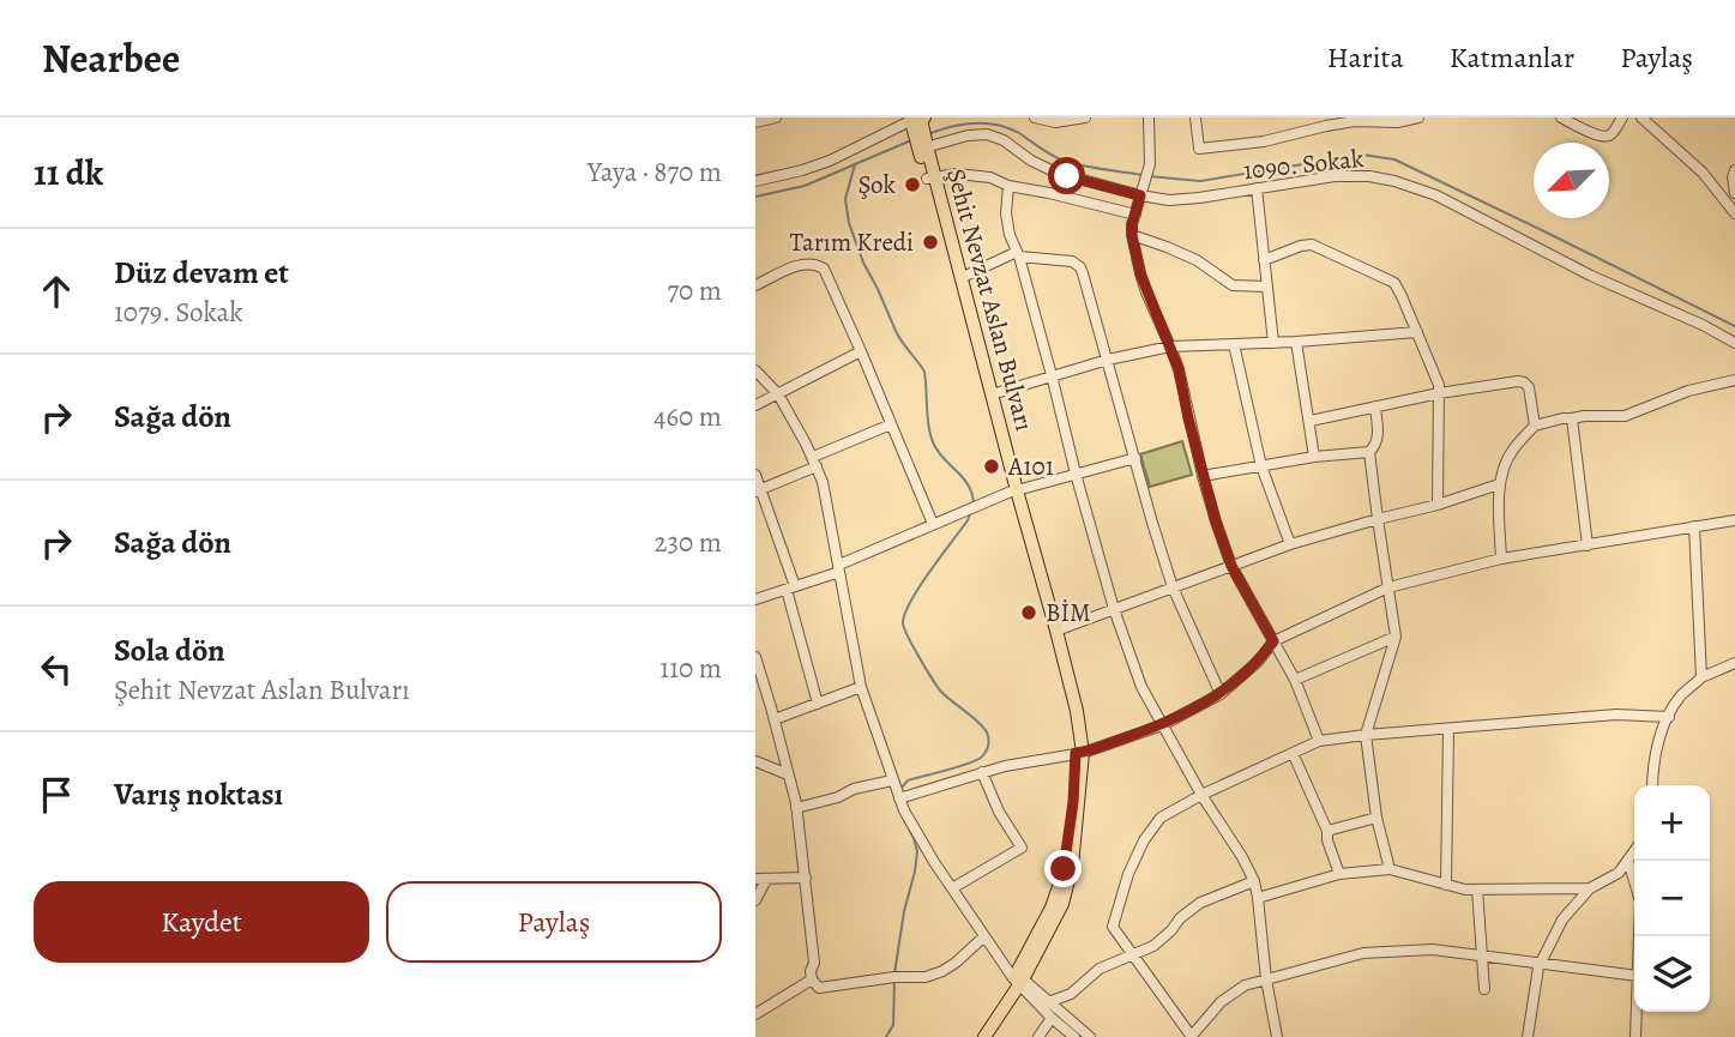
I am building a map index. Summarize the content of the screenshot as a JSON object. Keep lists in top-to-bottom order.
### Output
{
  "streets": {
    "main road": ["Şehit Nevzat Aslan Bulvarı"],
    "street": ["1090. Sokak"]
  },
  "crossings": [
    ["1090. Sokak", "Şehit Nevzat Aslan Bulvarı"]
  ],
  "places": [
    "Şok",
    "Tarım Kredi",
    "A101",
    "BİM"
  ],
  "north": "bottom left",
  "page": {
    "header": "Nearbee",
    "nav": ["Harita", "Katmanlar", "Paylaş"],
    "heading": ["11 dk", "Yaya · 870 m"],
    "list": [
      ["Düz devam et", "1079. Sokak", "70 m"],
      ["Sağa dön", "460 m"],
      ["Sağa dön", "230 m"],
      ["Sola dön", "Şehit Nevzat Aslan Bulvarı", "110 m"],
      "Varış noktası"
    ],
    "map_buttons": ["+", "−"],
    "buttons": ["Kaydet", "Paylaş"]
  }
}
